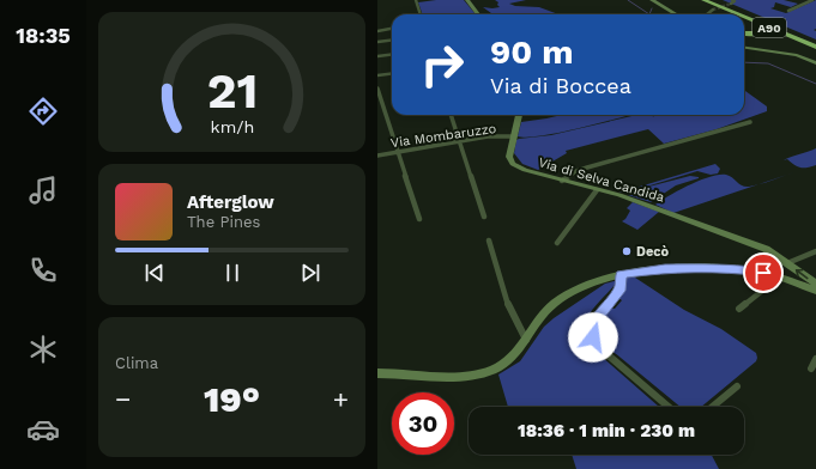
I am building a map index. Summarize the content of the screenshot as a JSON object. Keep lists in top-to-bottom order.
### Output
{
  "streets": {
    "highway": ["A90"],
    "main road": ["Via di Selva Candida"],
    "street": ["Via Mombaruzzo"]
  },
  "crossings": [
    ["Via Mombaruzzo", "Via di Selva Candida"]
  ],
  "places": ["Decò"],
  "page": {
    "tabs": "18:35",
    "turn": ["90 m", "Via di Boccea"],
    "song": ["Afterglow", "The Pines"],
    "tile": "Clima",
    "heat": ["−", "19°", "+"],
    "limit": "30",
    "trip": "18:36 · 1 min · 230 m",
    "gauge": ["21", "km/h"]
  }
}
